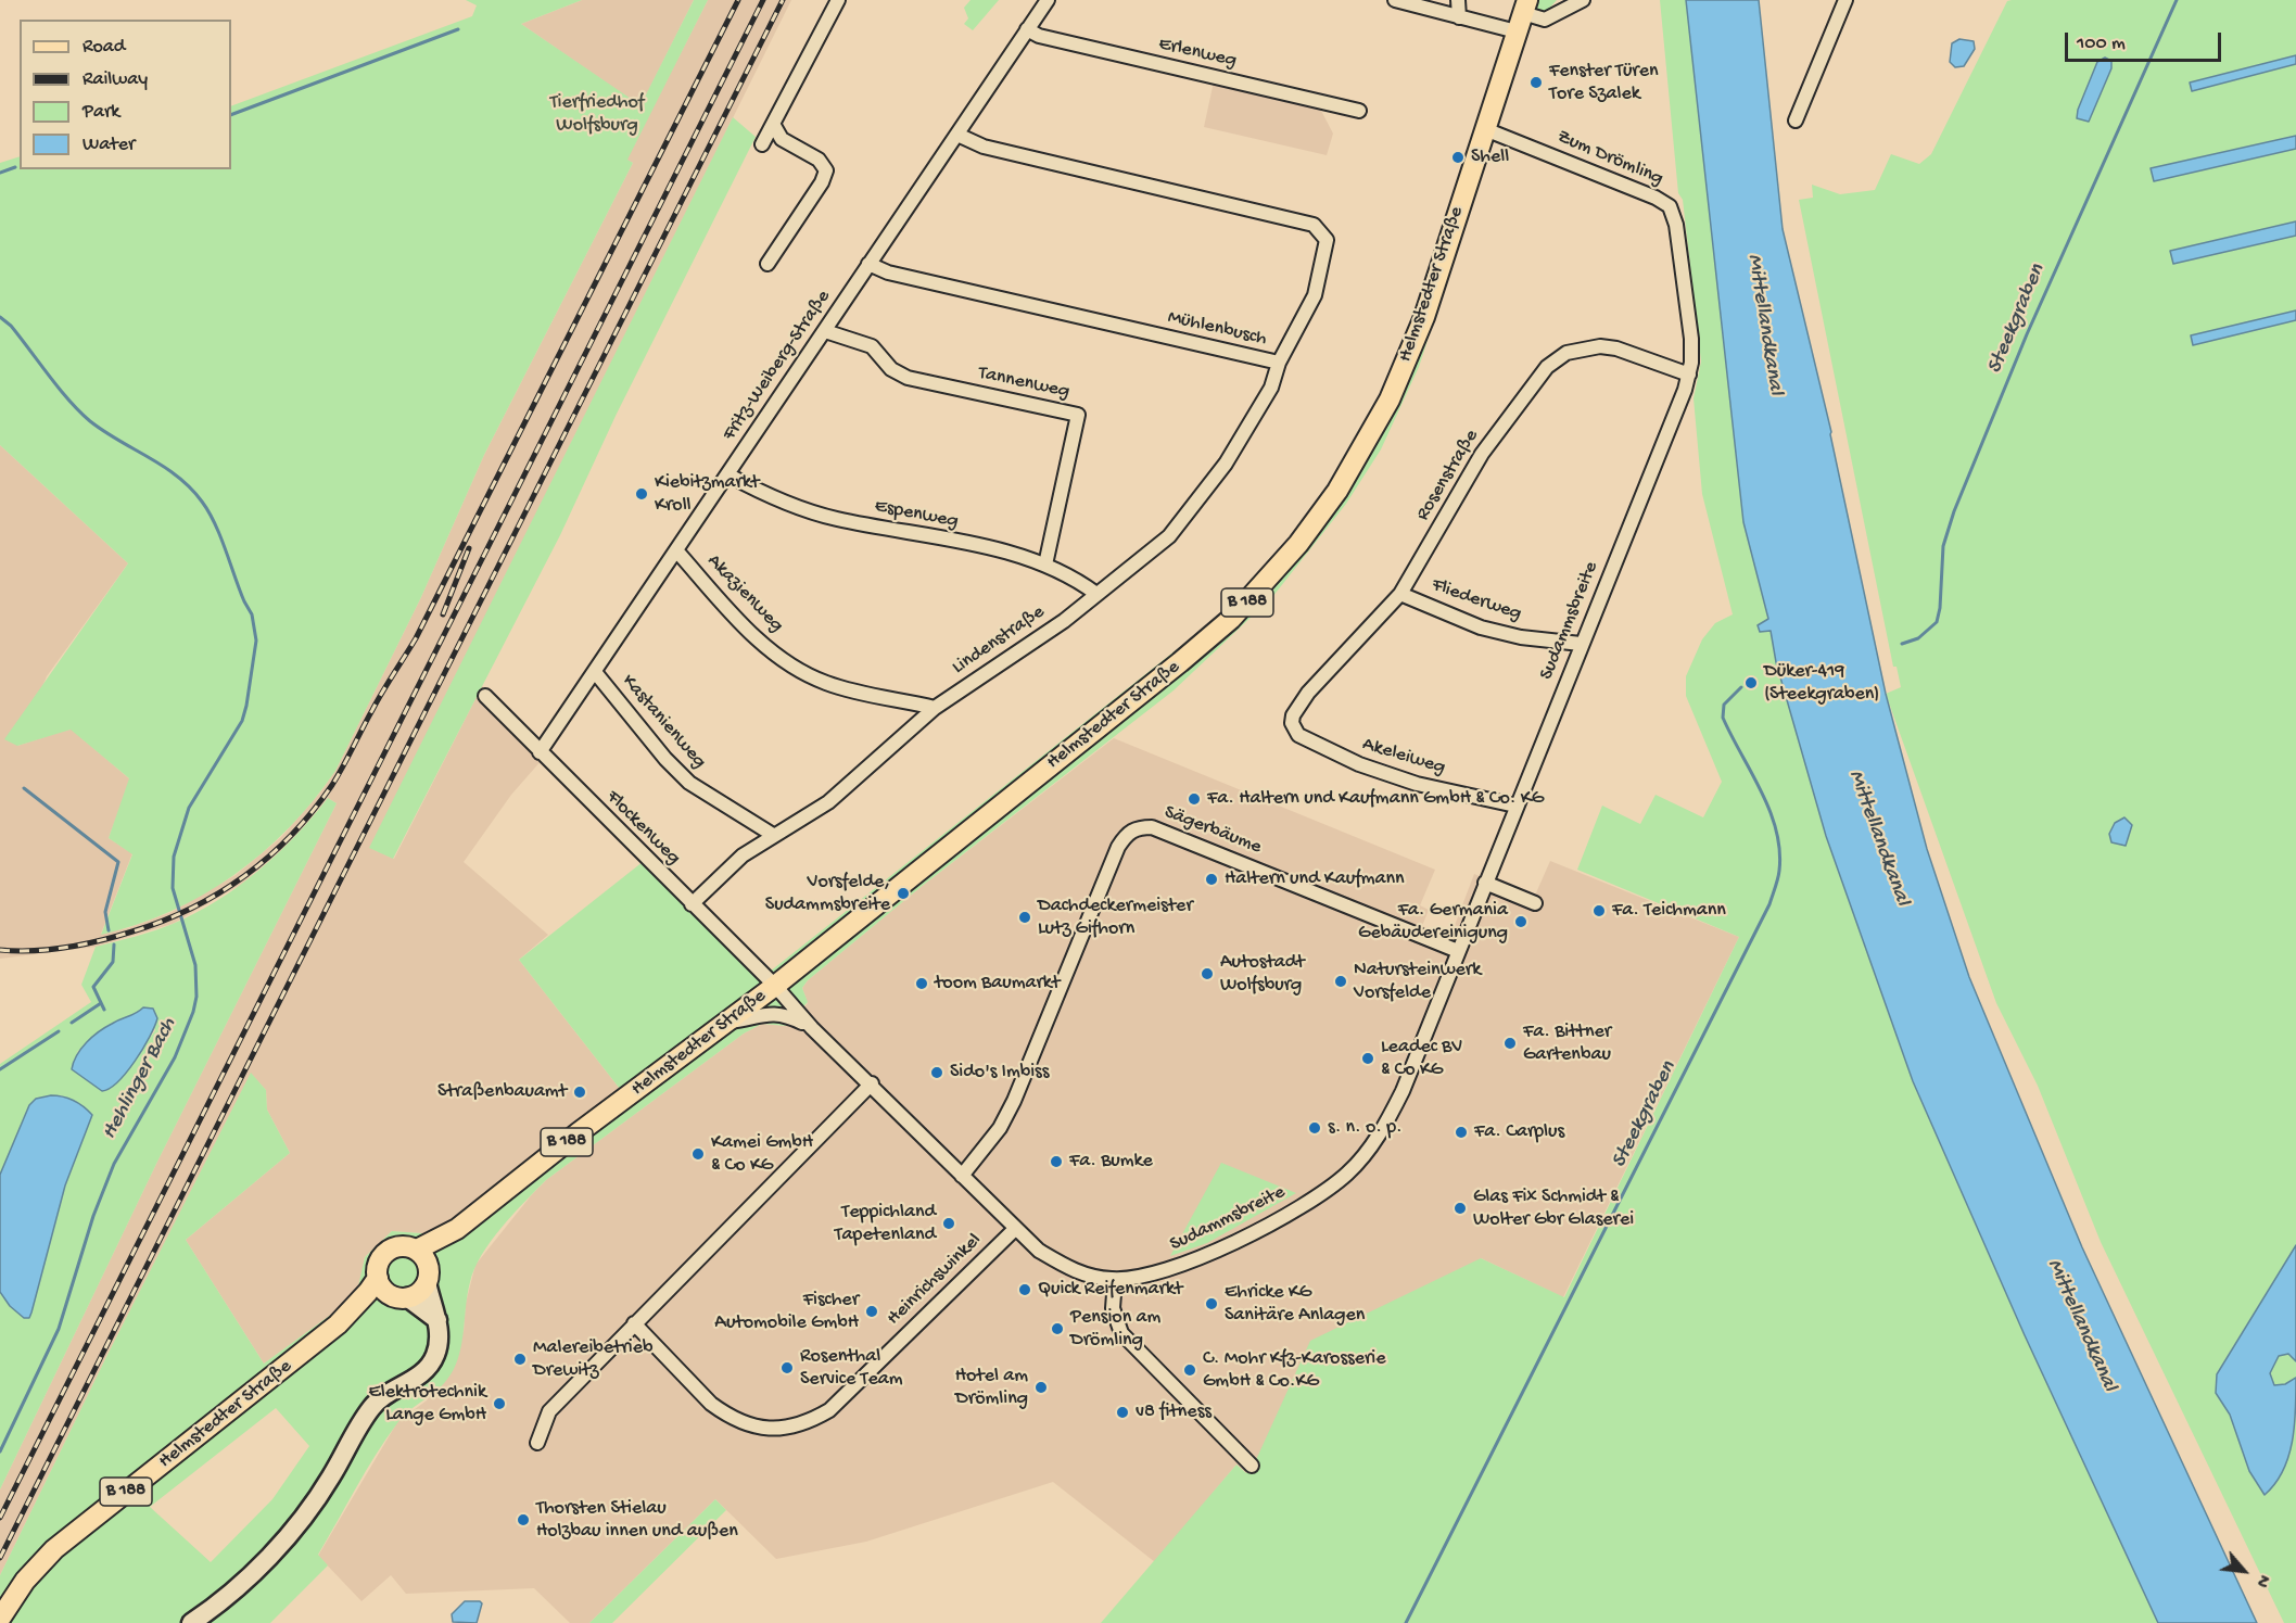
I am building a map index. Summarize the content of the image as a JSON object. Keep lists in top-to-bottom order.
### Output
{
  "streets": {
    "main road": ["Helmstedter Straße", "B 188"],
    "street": [
      "Erlenweg",
      "Zum Drömling",
      "Mühlenbusch",
      "Fritz-Weiberg-Straße",
      "Tannenweg",
      "Rosenstraße",
      "Espenweg",
      "Akazienweg",
      "Fliederweg",
      "Sudammsbreite",
      "Lindenstraße",
      "Kastanienweg",
      "Akeleiweg",
      "Flockenweg",
      "Sägerbäume",
      "Heinrichswinkel"
    ]
  },
  "crossings": [
    ["Erlenweg", "Fritz-Weiberg-Straße"],
    ["Zum Drömling", "Helmstedter Straße"],
    ["Zum Drömling", "Rosenstraße"],
    ["Zum Drömling", "Sudammsbreite"],
    ["Helmstedter Straße", "Sudammsbreite"],
    ["Helmstedter Straße", "Flockenweg"],
    ["Mühlenbusch", "Fritz-Weiberg-Straße"],
    ["Mühlenbusch", "Lindenstraße"],
    ["Fritz-Weiberg-Straße", "Tannenweg"],
    ["Fritz-Weiberg-Straße", "Espenweg"],
    ["Fritz-Weiberg-Straße", "Akazienweg"],
    ["Fritz-Weiberg-Straße", "Kastanienweg"],
    ["Fritz-Weiberg-Straße", "Flockenweg"],
    ["Tannenweg", "Espenweg"],
    ["Rosenstraße", "Fliederweg"],
    ["Rosenstraße", "Sudammsbreite"],
    ["Rosenstraße", "Akeleiweg"],
    ["Espenweg", "Lindenstraße"],
    ["Akazienweg", "Lindenstraße"],
    ["Fliederweg", "Sudammsbreite"],
    ["Sudammsbreite", "Akeleiweg"],
    ["Sudammsbreite", "Flockenweg"],
    ["Sudammsbreite", "Sägerbäume"],
    ["Sudammsbreite", "Heinrichswinkel"],
    ["Lindenstraße", "Kastanienweg"],
    ["Lindenstraße", "Flockenweg"]
  ],
  "water": ["Steekgraben", "Mittellandkanal", "Hehlinger Bach"],
  "parks": ["Tierfriedhof Wolfsburg"],
  "places": [
    "Fenster Türen Tore Szalek",
    "Shell",
    "Kiebitzmarkt Kroll",
    "Düker-419 (Steekgraben)",
    "Fa. Haltern und Kaufmann GmbH & Co. KG",
    "Haltern und Kaufmann",
    "Vorsfelde, Sudammsbreite",
    "Fa. Teichmann",
    "Dachdeckermeister Lutz Gifhorn",
    "Fa. Germania Gebäudereinigung",
    "Autostadt Wolfsburg",
    "Natursteinwerk Vorsfelde",
    "toom Baumarkt",
    "Fa. Bittner Gartenbau",
    "Leadec BV & Co KG",
    "Sido's Imbiss",
    "Straßenbauamt",
    "s. n. o. p.",
    "Fa. Carplus",
    "Kamei GmbH & Co KG",
    "Fa. Bumke",
    "Glas Fix Schmidt & Wolter Gbr Glaserei",
    "Teppichland Tapetenland",
    "Quick Reifenmarkt",
    "Ehricke KG Sanitäre Anlagen",
    "Fischer Automobile GmbH",
    "Pension am Drömling",
    "Malereibetrieb Drewitz",
    "Rosenthal Service Team",
    "C. Mohr Kfz-Karosserie GmbH & Co.KG",
    "Hotel am Drömling",
    "Elektrotechnik Lange GmbH",
    "v8 fitness",
    "Thorsten Stielau Holzbau innen und außen"
  ],
  "legend": [
    "Road",
    "Railway",
    "Park",
    "Water"
  ],
  "scale_bar": "100 m",
  "north": "bottom right"
}
